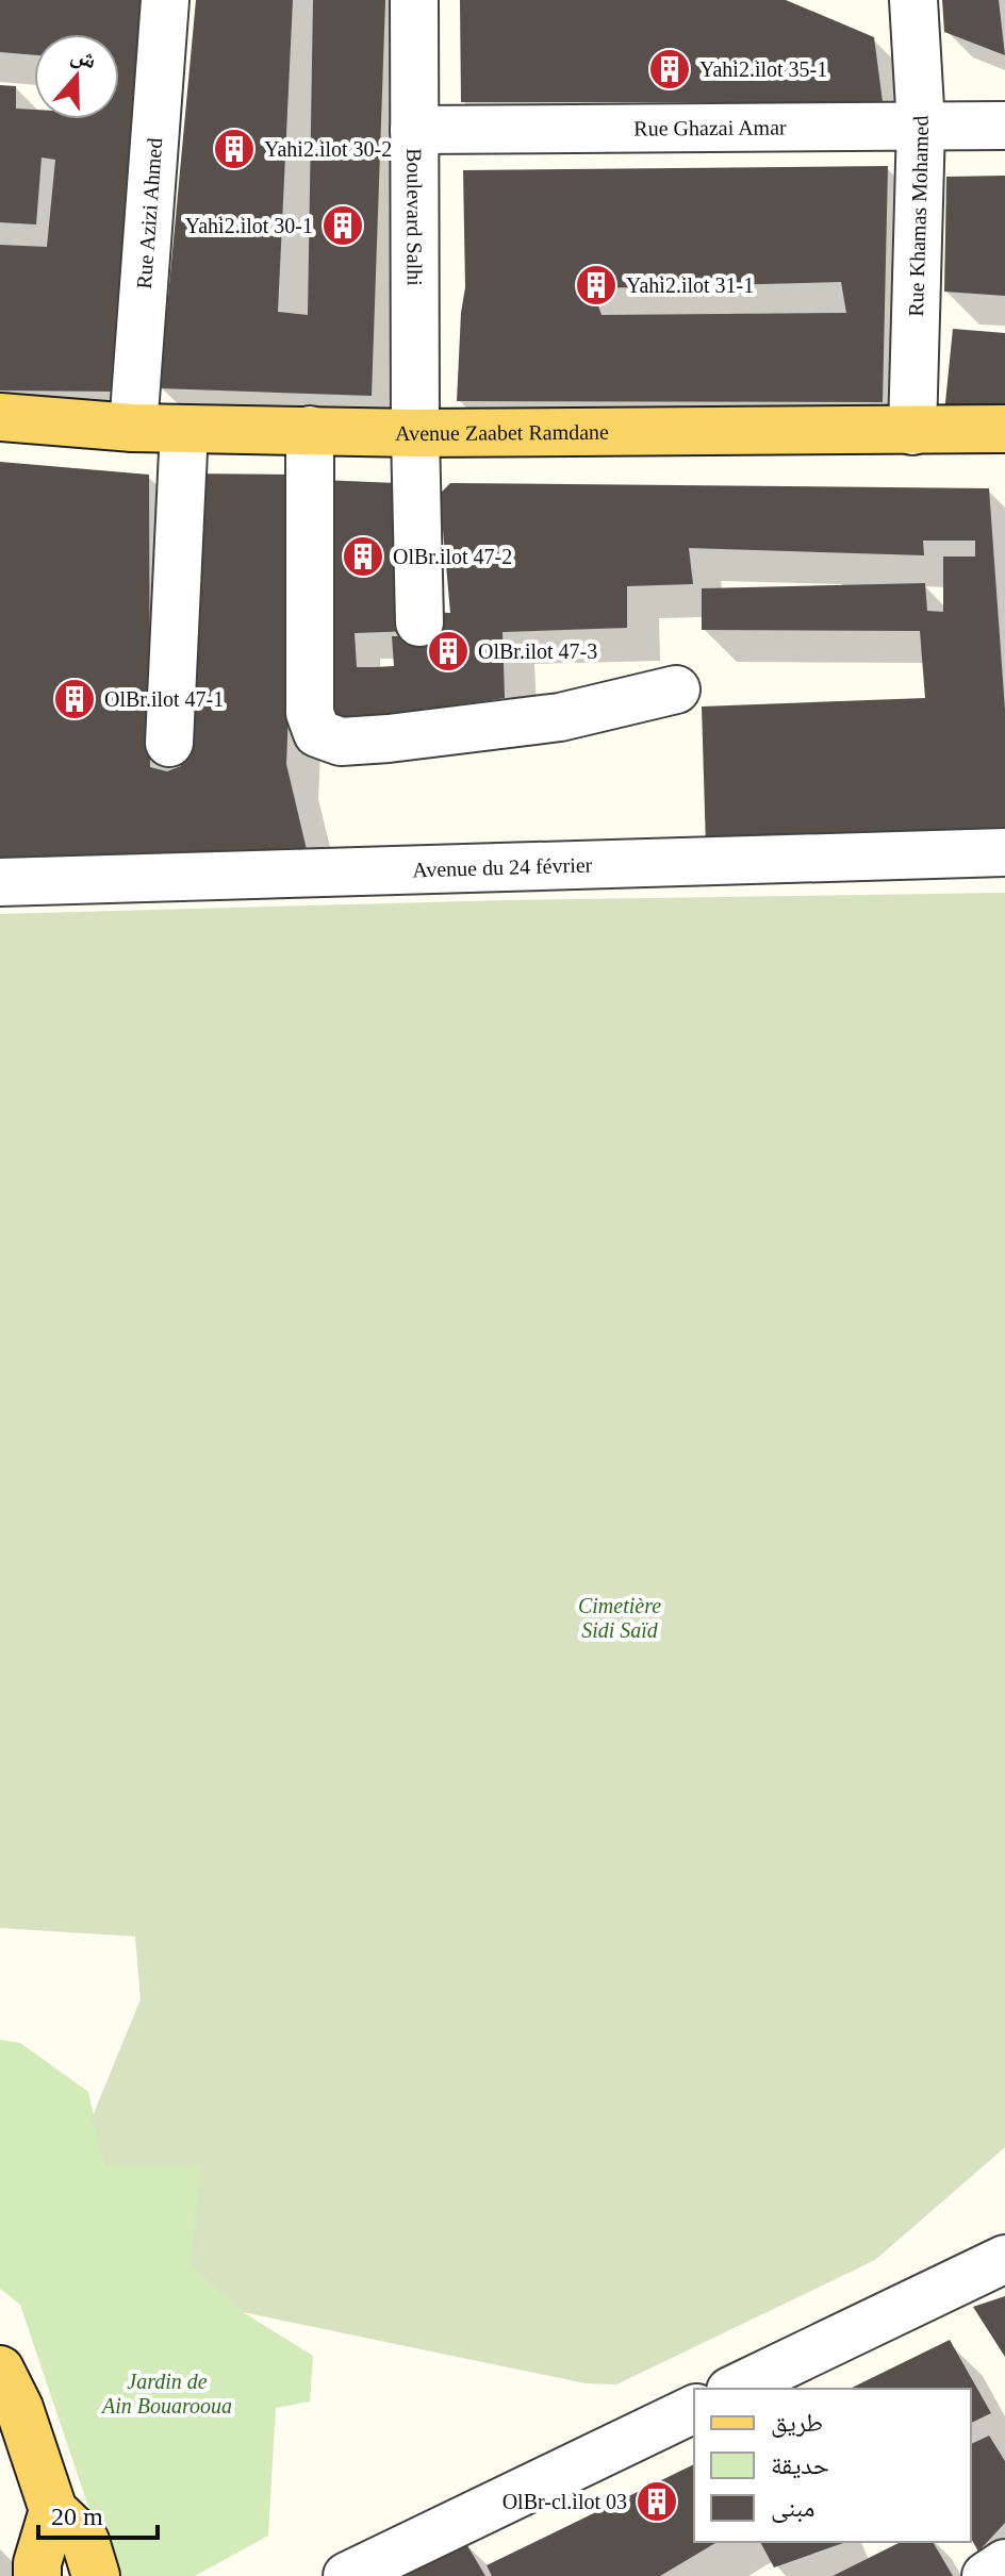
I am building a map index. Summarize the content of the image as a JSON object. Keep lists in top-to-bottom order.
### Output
{
  "streets": {
    "main road": ["Avenue Zaabet Ramdane"],
    "street": [
      "Rue Ghazai Amar",
      "Rue Azizi Ahmed",
      "Rue Khamas Mohamed",
      "Boulevard Salhi",
      "Avenue du 24 février"
    ]
  },
  "crossings": [
    ["Rue Ghazai Amar", "Rue Khamas Mohamed"],
    ["Rue Ghazai Amar", "Boulevard Salhi"],
    ["Rue Azizi Ahmed", "Avenue Zaabet Ramdane"],
    ["Rue Khamas Mohamed", "Avenue Zaabet Ramdane"],
    ["Boulevard Salhi", "Avenue Zaabet Ramdane"]
  ],
  "parks": ["Cimetière Sidi Saïd", "Jardin de Ain Bouarooua"],
  "places": {
    "building": [
      "Yahi2.ilot 35-1",
      "Yahi2.ilot 30-2",
      "Yahi2.ilot 30-1",
      "Yahi2.ilot 31-1",
      "OlBr.ilot 47-2",
      "OlBr.ilot 47-3",
      "OlBr.ilot 47-1",
      "OlBr-cl.ilot 03"
    ]
  },
  "legend": ["طريق", "حديقة", "مبنى"],
  "scale_bar": "20 m",
  "north": "top"
}
